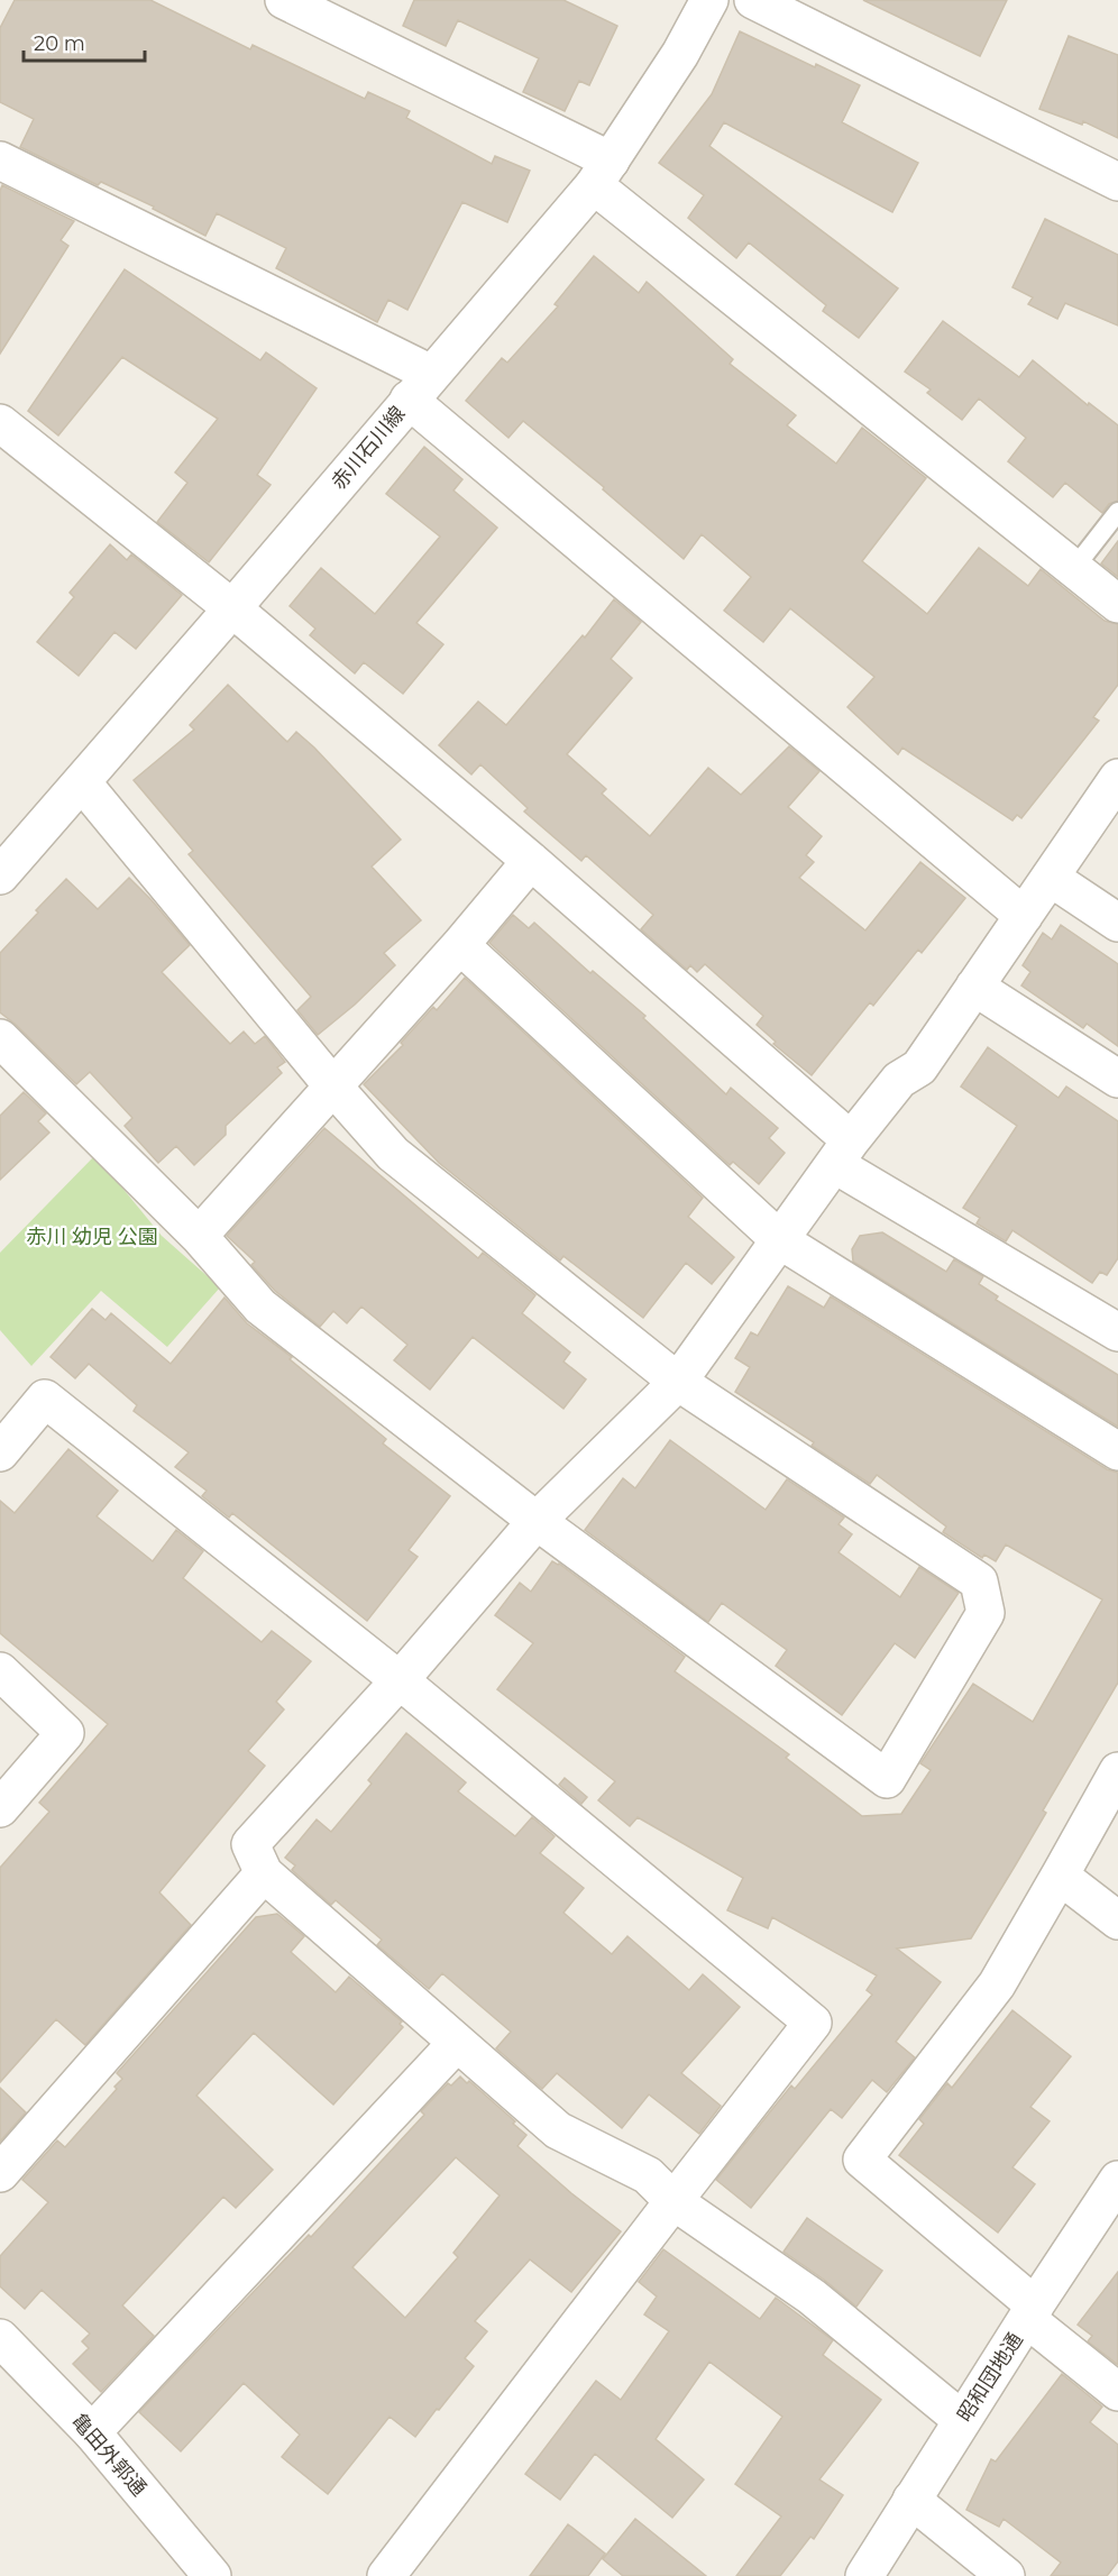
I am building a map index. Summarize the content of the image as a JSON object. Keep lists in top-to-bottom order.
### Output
{
  "streets": {
    "street": ["赤川石川線", "昭和団地通", "亀田外郭通"]
  },
  "parks": ["赤川 幼児 公園"],
  "scale_bar": "20 m"
}
